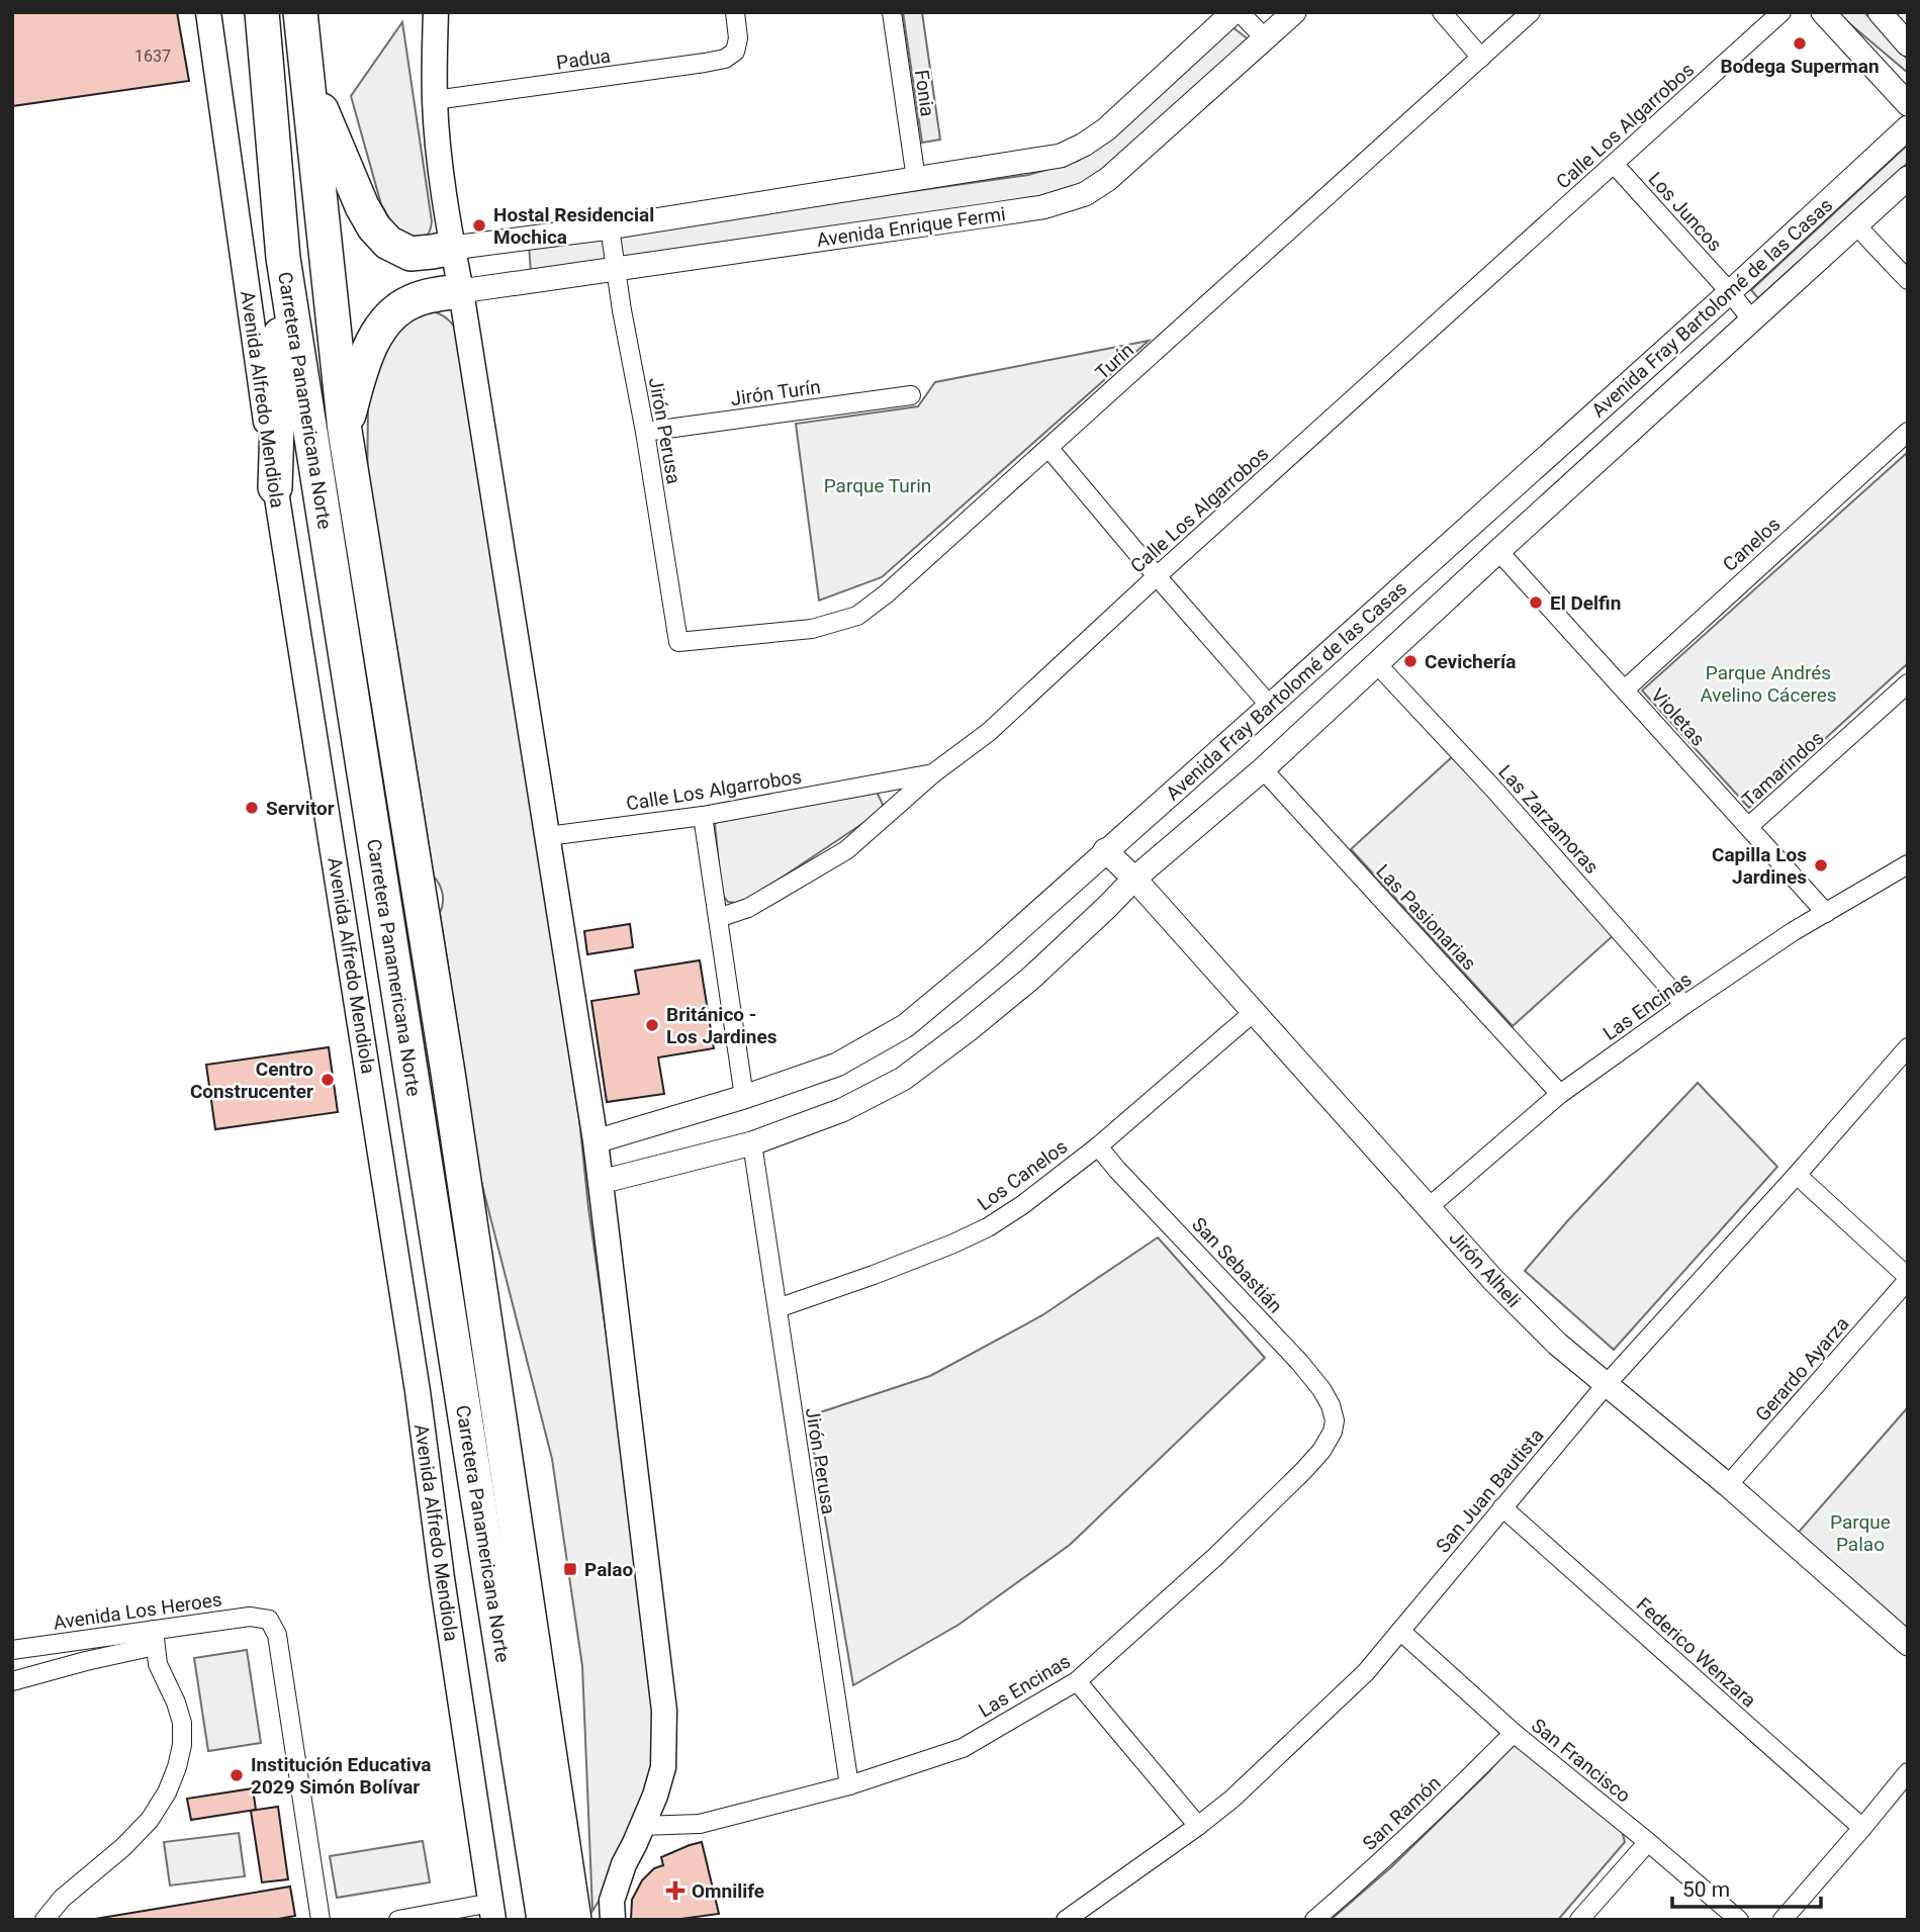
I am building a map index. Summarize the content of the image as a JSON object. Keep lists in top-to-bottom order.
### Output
{
  "streets": {
    "highway": ["Carretera Panamericana Norte"],
    "main road": ["Avenida Alfredo Mendiola"],
    "street": [
      "Padua",
      "Fonia",
      "Calle Los Algarrobos",
      "Los Juncos",
      "Avenida Enrique Fermi",
      "Avenida Fray Bartolomé de las Casas",
      "Turín",
      "Jirón Turín",
      "Jirón Perusa",
      "Canelos",
      "Violetas",
      "Tamarindos",
      "Las Zarzamoras",
      "Las Pasionarias",
      "Las Encinas",
      "Los Canelos",
      "San Sebastián",
      "Jirón Alheli",
      "Gerardo Ayarza",
      "San Juan Bautista",
      "Avenida Los Heroes",
      "Federico Wenzara",
      "San Francisco",
      "San Ramón"
    ]
  },
  "crossings": [
    ["Calle Los Algarrobos", "Los Juncos"],
    ["Los Juncos", "Avenida Fray Bartolomé de las Casas"],
    ["Avenida Enrique Fermi", "Jirón Perusa"],
    ["Avenida Fray Bartolomé de las Casas", "Jirón Perusa"],
    ["Avenida Fray Bartolomé de las Casas", "Violetas"],
    ["Avenida Fray Bartolomé de las Casas", "Las Zarzamoras"],
    ["Avenida Fray Bartolomé de las Casas", "Las Pasionarias"],
    ["Avenida Fray Bartolomé de las Casas", "Jirón Alheli"],
    ["Turín", "Jirón Perusa"],
    ["Jirón Turín", "Jirón Perusa"],
    ["Jirón Perusa", "Las Encinas"],
    ["Jirón Perusa", "Los Canelos"],
    ["Canelos", "Violetas"],
    ["Violetas", "Tamarindos"],
    ["Violetas", "Las Encinas"],
    ["Las Zarzamoras", "Las Encinas"],
    ["Las Pasionarias", "Las Encinas"],
    ["Las Encinas", "San Sebastián"],
    ["Las Encinas", "Jirón Alheli"],
    ["Los Canelos", "San Sebastián"],
    ["Los Canelos", "Jirón Alheli"],
    ["Jirón Alheli", "Gerardo Ayarza"],
    ["Jirón Alheli", "San Juan Bautista"],
    ["San Juan Bautista", "Federico Wenzara"],
    ["San Juan Bautista", "San Francisco"],
    ["San Francisco", "San Ramón"]
  ],
  "parks": ["Parque Turin", "Parque Andrés Avelino Cáceres", "Parque Palao"],
  "places": {
    "other": [
      "Bodega Superman",
      "Hostal Residencial Mochica",
      "El Delfin",
      "Cevichería",
      "Servitor",
      "Capilla Los Jardines",
      "Británico - Los Jardines",
      "Centro Construcenter",
      "Institución Educativa 2029 Simón Bolívar"
    ],
    "transit": ["Palao"],
    "health": ["Omnilife"]
  },
  "house_numbers": ["1637"],
  "scale_bar": "50 m"
}
